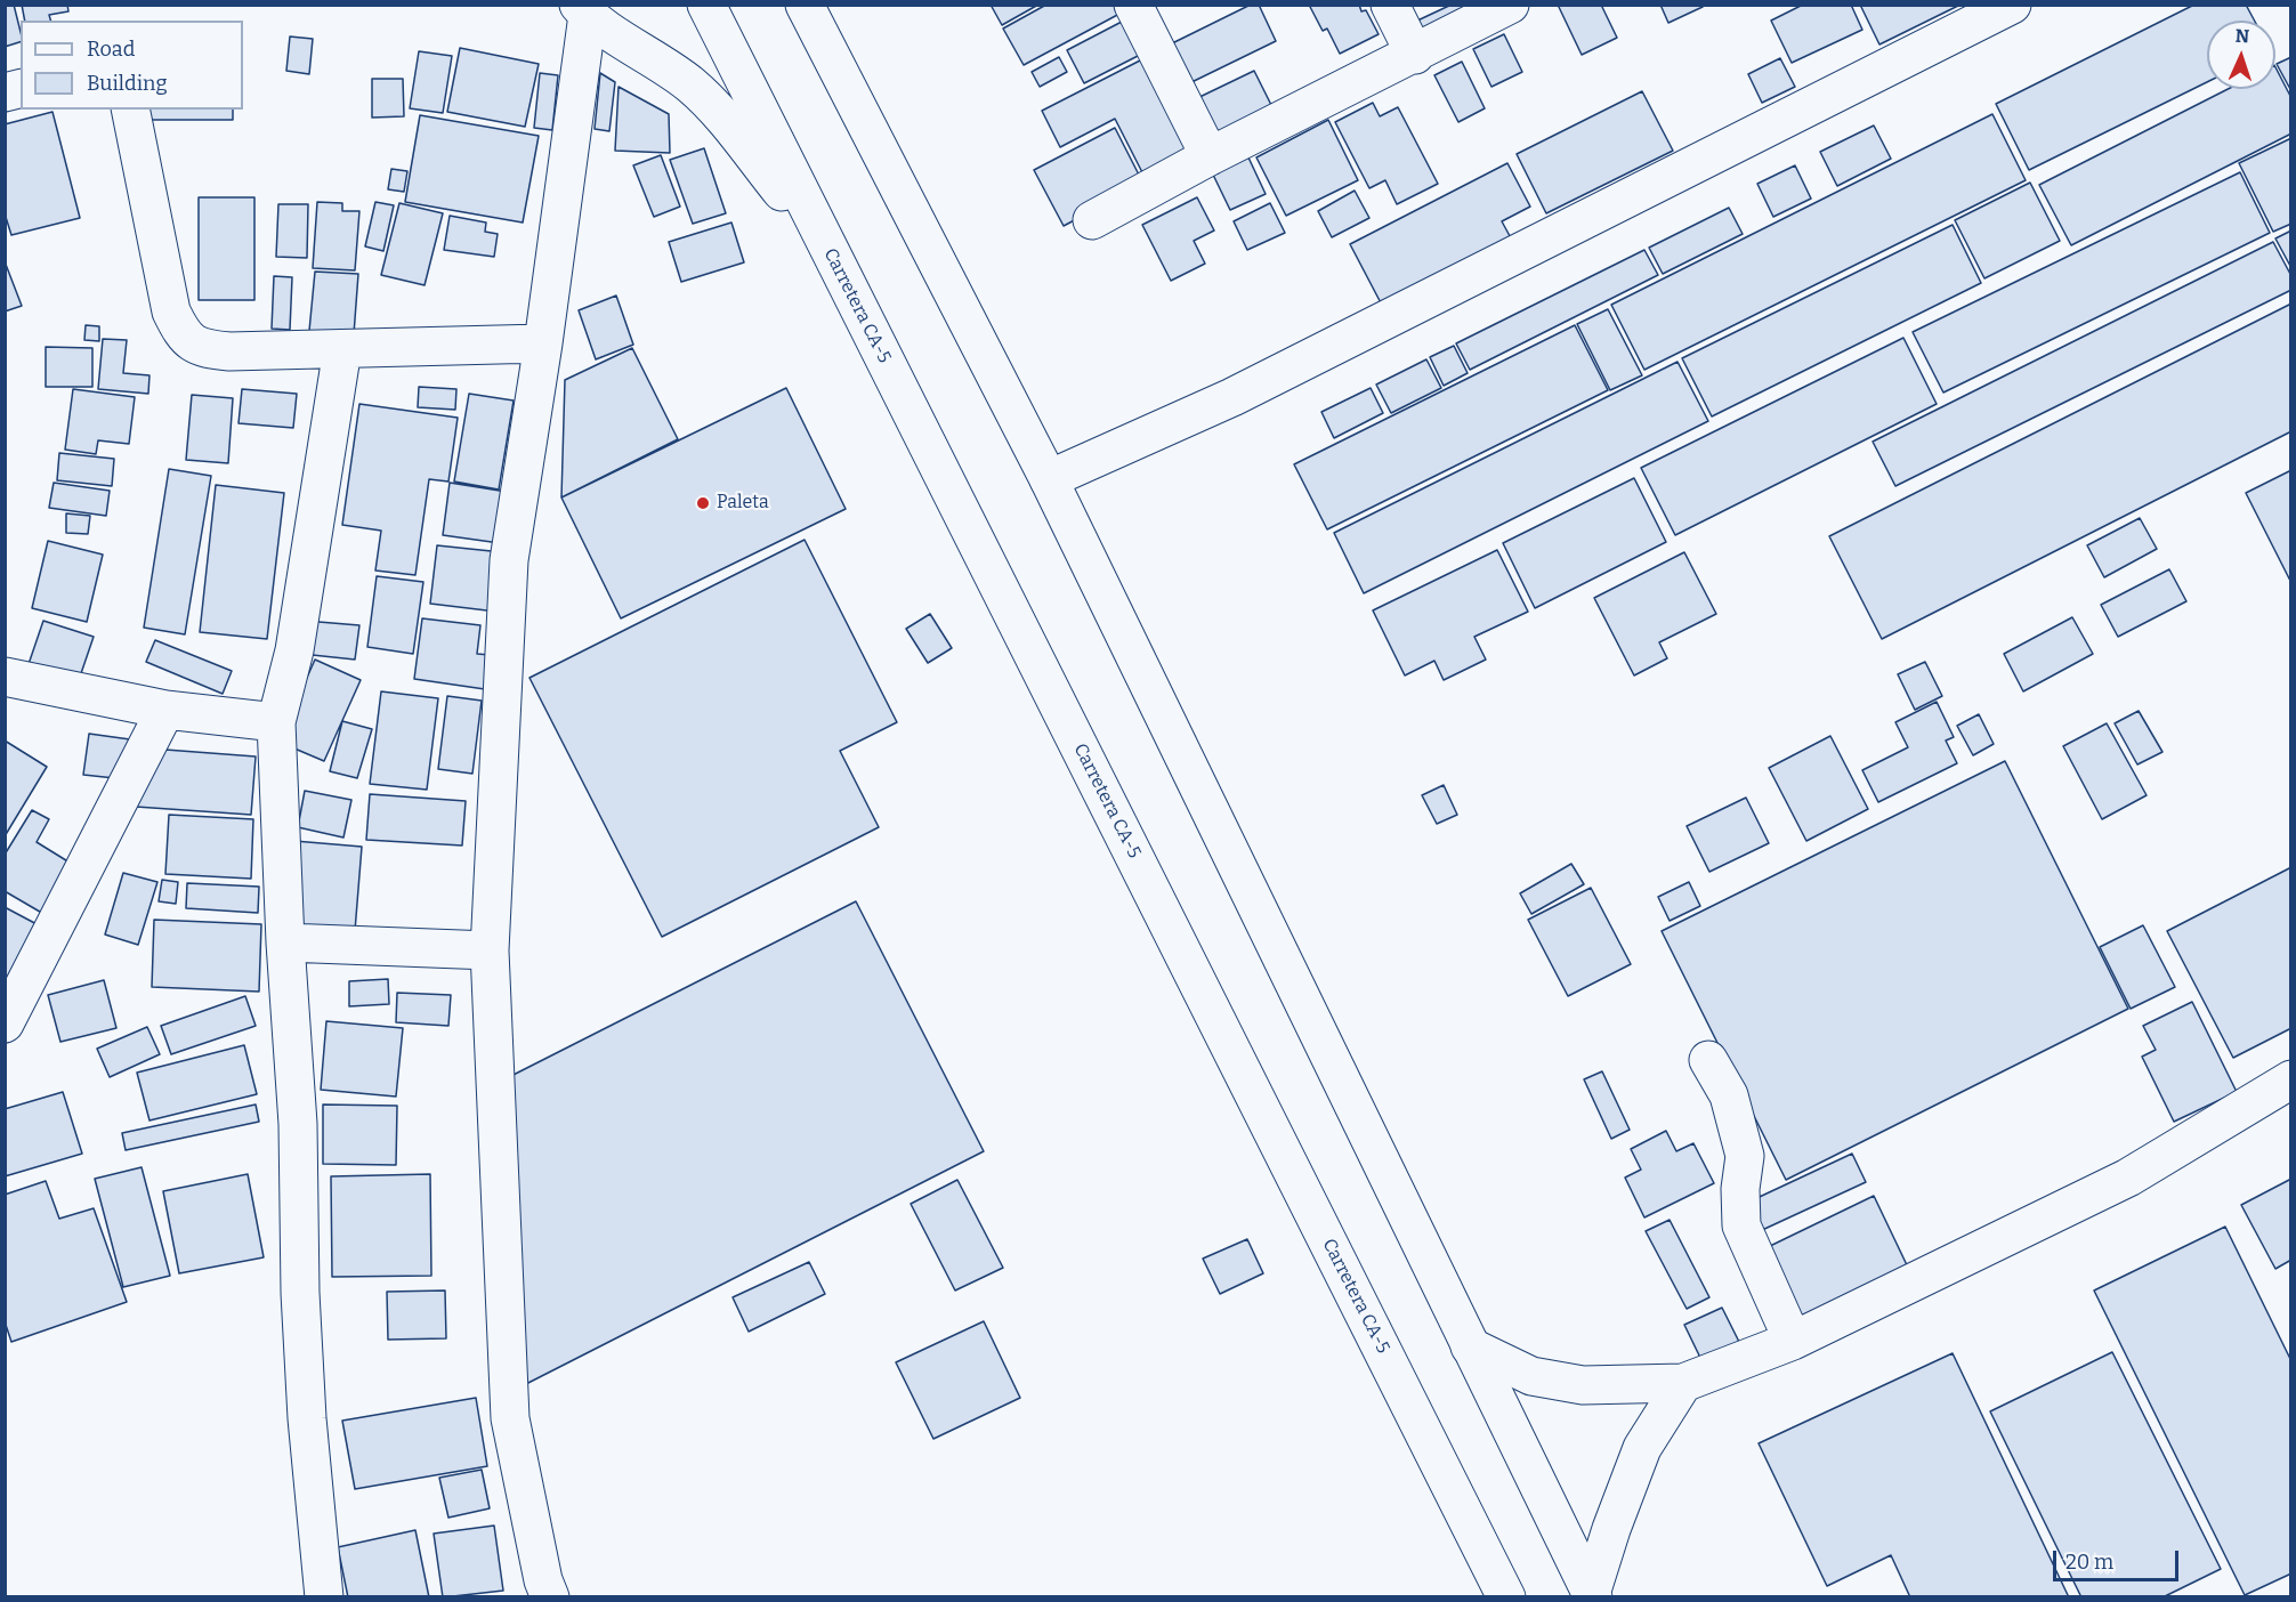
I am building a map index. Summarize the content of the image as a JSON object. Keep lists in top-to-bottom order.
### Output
{
  "streets": {
    "main road": ["Carretera CA-5"]
  },
  "places": ["Paleta"],
  "legend": ["Road", "Building"],
  "scale_bar": "20 m",
  "north": "top"
}
